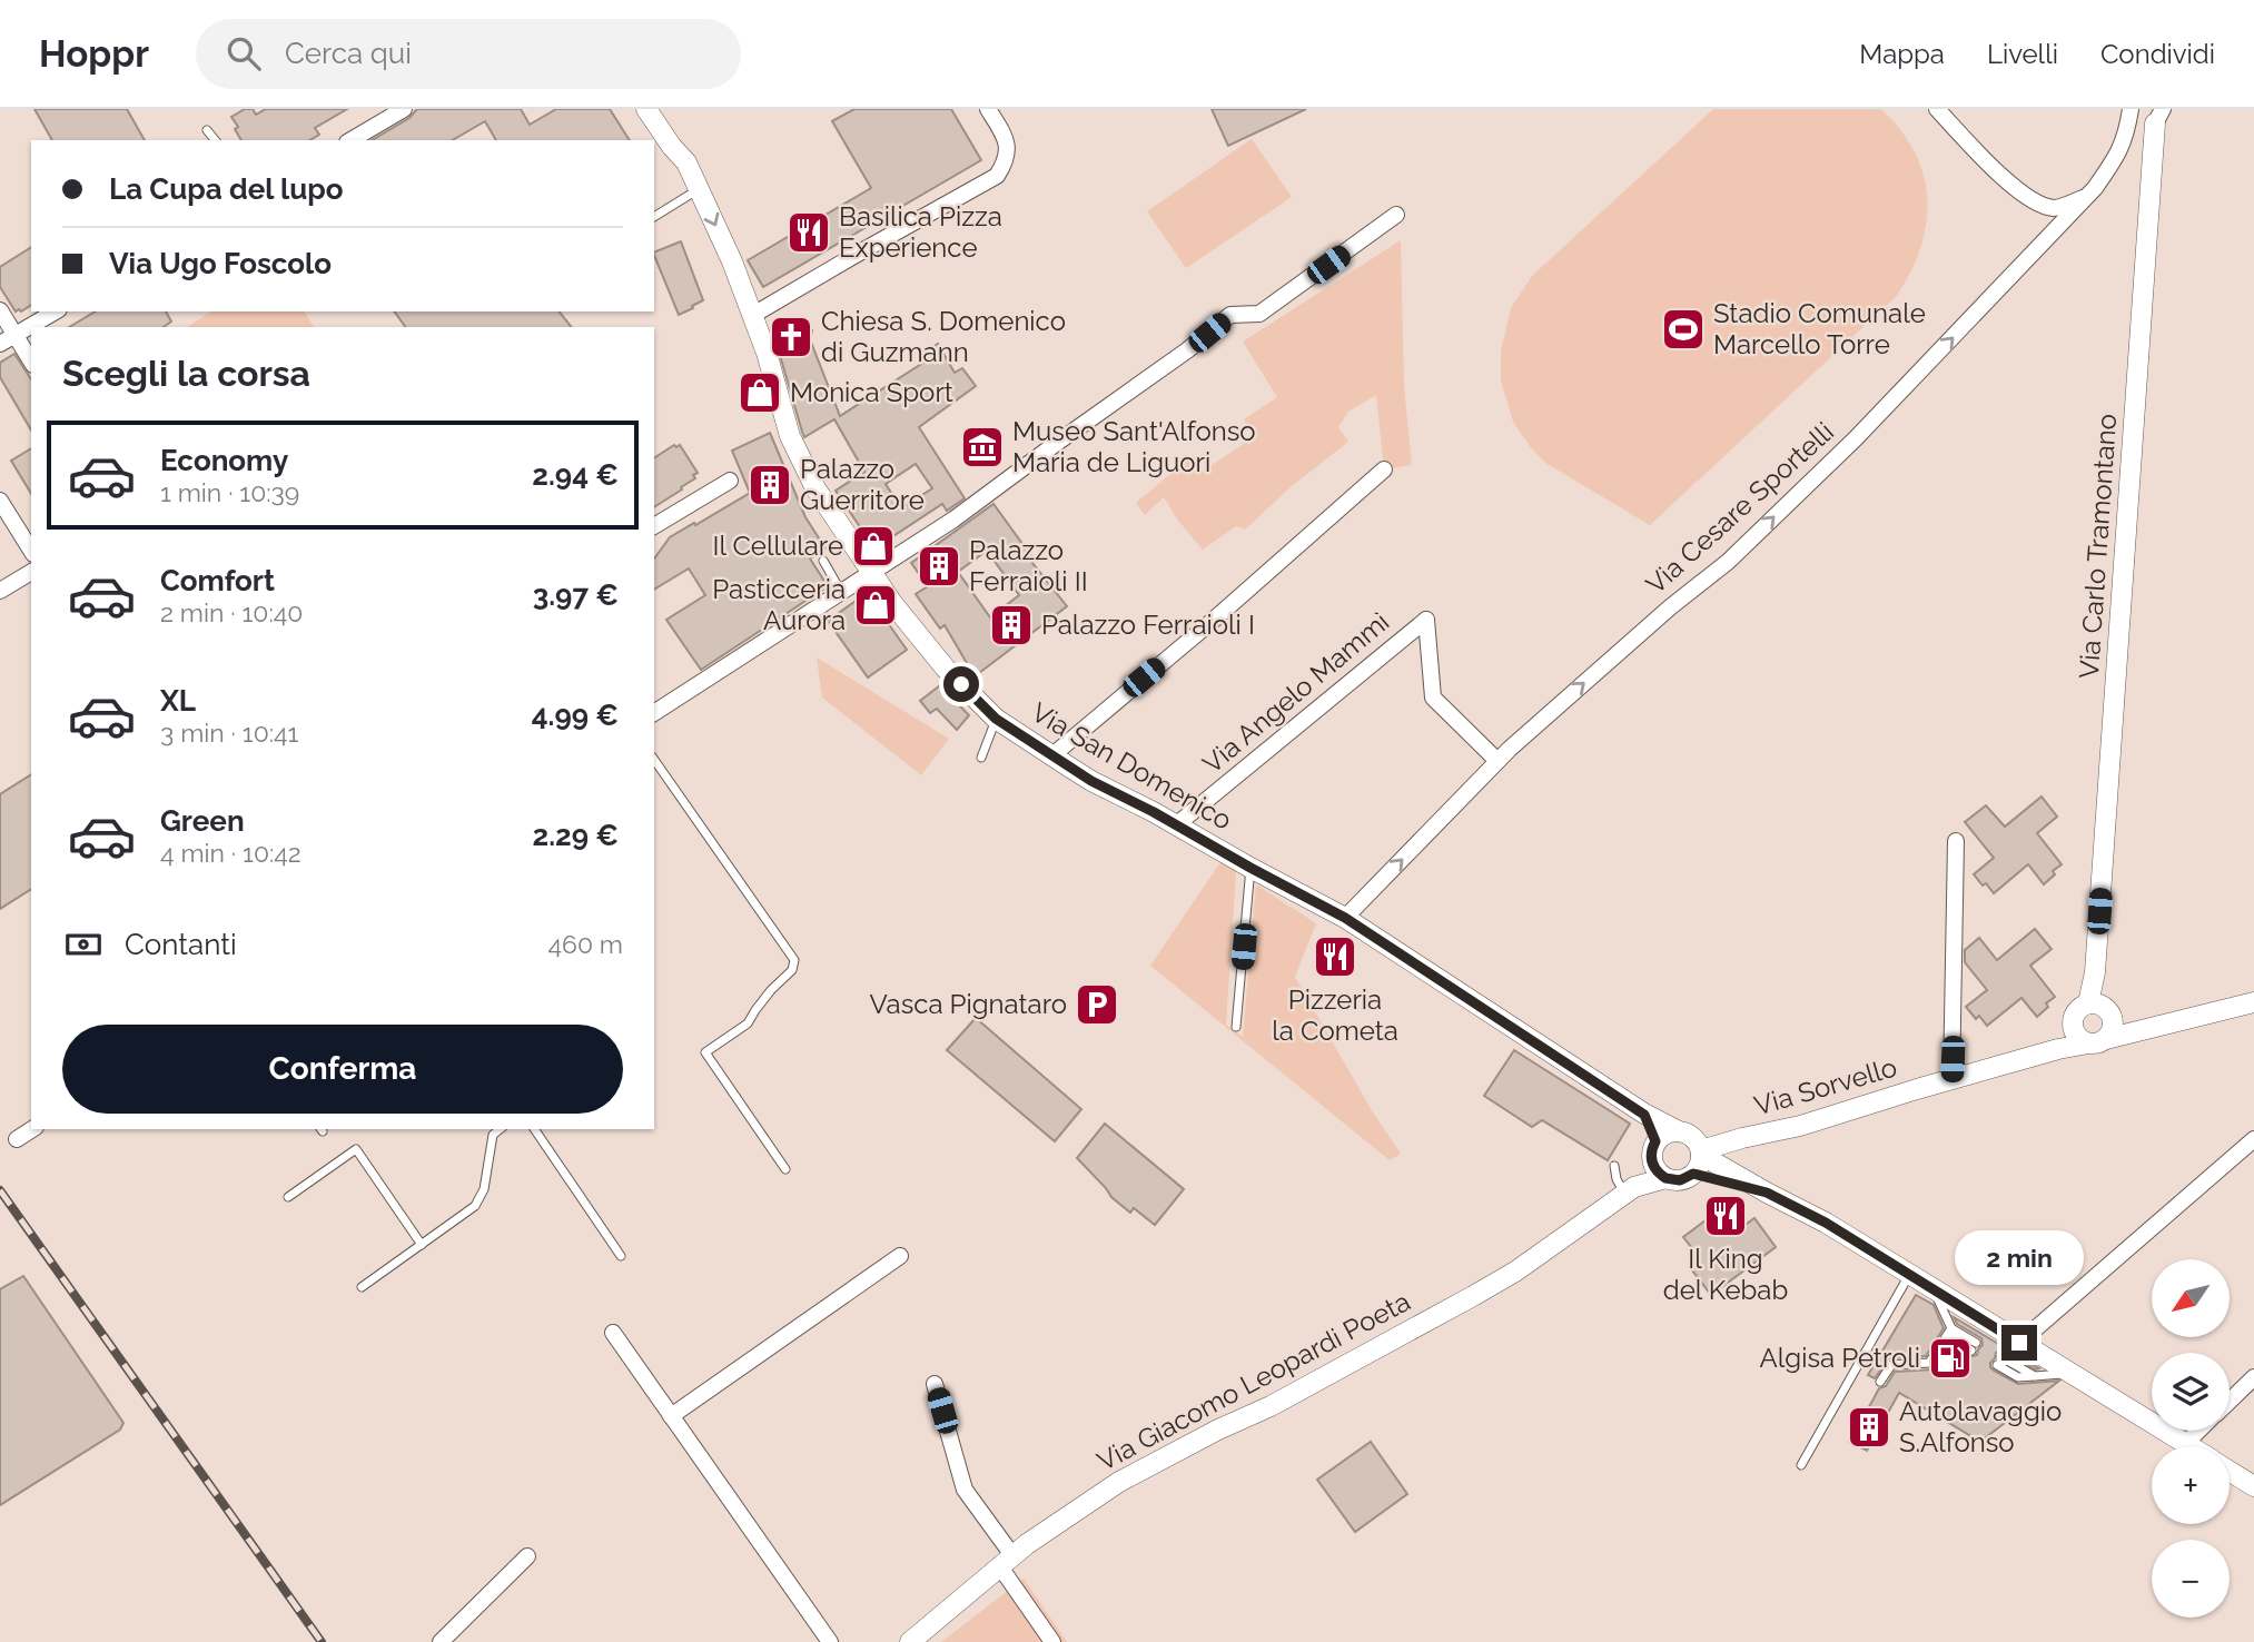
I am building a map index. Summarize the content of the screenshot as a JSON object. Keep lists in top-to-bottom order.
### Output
{
  "streets": {
    "street": [
      "Via Cesare Sportelli",
      "Via Carlo Tramontano",
      "Via Angelo Mammì",
      "Via San Domenico",
      "Via Sorvello",
      "Via Giacomo Leopardi Poeta"
    ]
  },
  "crossings": [
    ["Via Cesare Sportelli", "Via Angelo Mammì"],
    ["Via Cesare Sportelli", "Via San Domenico"],
    ["Via Carlo Tramontano", "Via Sorvello"],
    ["Via Angelo Mammì", "Via San Domenico"],
    ["Via San Domenico", "Via Sorvello"]
  ],
  "one_way": ["Via Cesare Sportelli"],
  "places": {
    "restaurant": ["Basilica Pizza Experience", "Pizzeria la Cometa", "Il King del Kebab"],
    "sports": ["Stadio Comunale Marcello Torre"],
    "church": ["Chiesa S. Domenico di Guzmann"],
    "shop": ["Monica Sport", "Il Cellulare", "Pasticceria Aurora"],
    "museum": ["Museo Sant'Alfonso Maria de Liguori"],
    "building": [
      "Palazzo Guerritore",
      "Palazzo Ferraioli II",
      "Palazzo Ferraioli I",
      "Autolavaggio S.Alfonso"
    ],
    "parking": ["Vasca Pignataro"],
    "fuel station": ["Algisa Petroli"]
  },
  "north": "bottom left",
  "page": {
    "header": "Hoppr",
    "search": "Cerca qui",
    "nav": ["Mappa", "Livelli", "Condividi"],
    "banner": ["La Cupa del lupo", "Via Ugo Foscolo"],
    "heading": "Scegli la corsa",
    "list": [
      {
        "name": "Economy",
        "note": "1 min · 10:39",
        "value": "2.94 €"
      },
      {
        "name": "Comfort",
        "note": "2 min · 10:40",
        "value": "3.97 €"
      },
      {
        "name": "XL",
        "note": "3 min · 10:41",
        "value": "4.99 €"
      },
      {
        "name": "Green",
        "note": "4 min · 10:42",
        "value": "2.29 €"
      }
    ],
    "pay": ["Contanti", "460 m"],
    "buttons": "Conferma",
    "bubble": "2 min",
    "map_buttons": ["+", "−"]
  }
}
